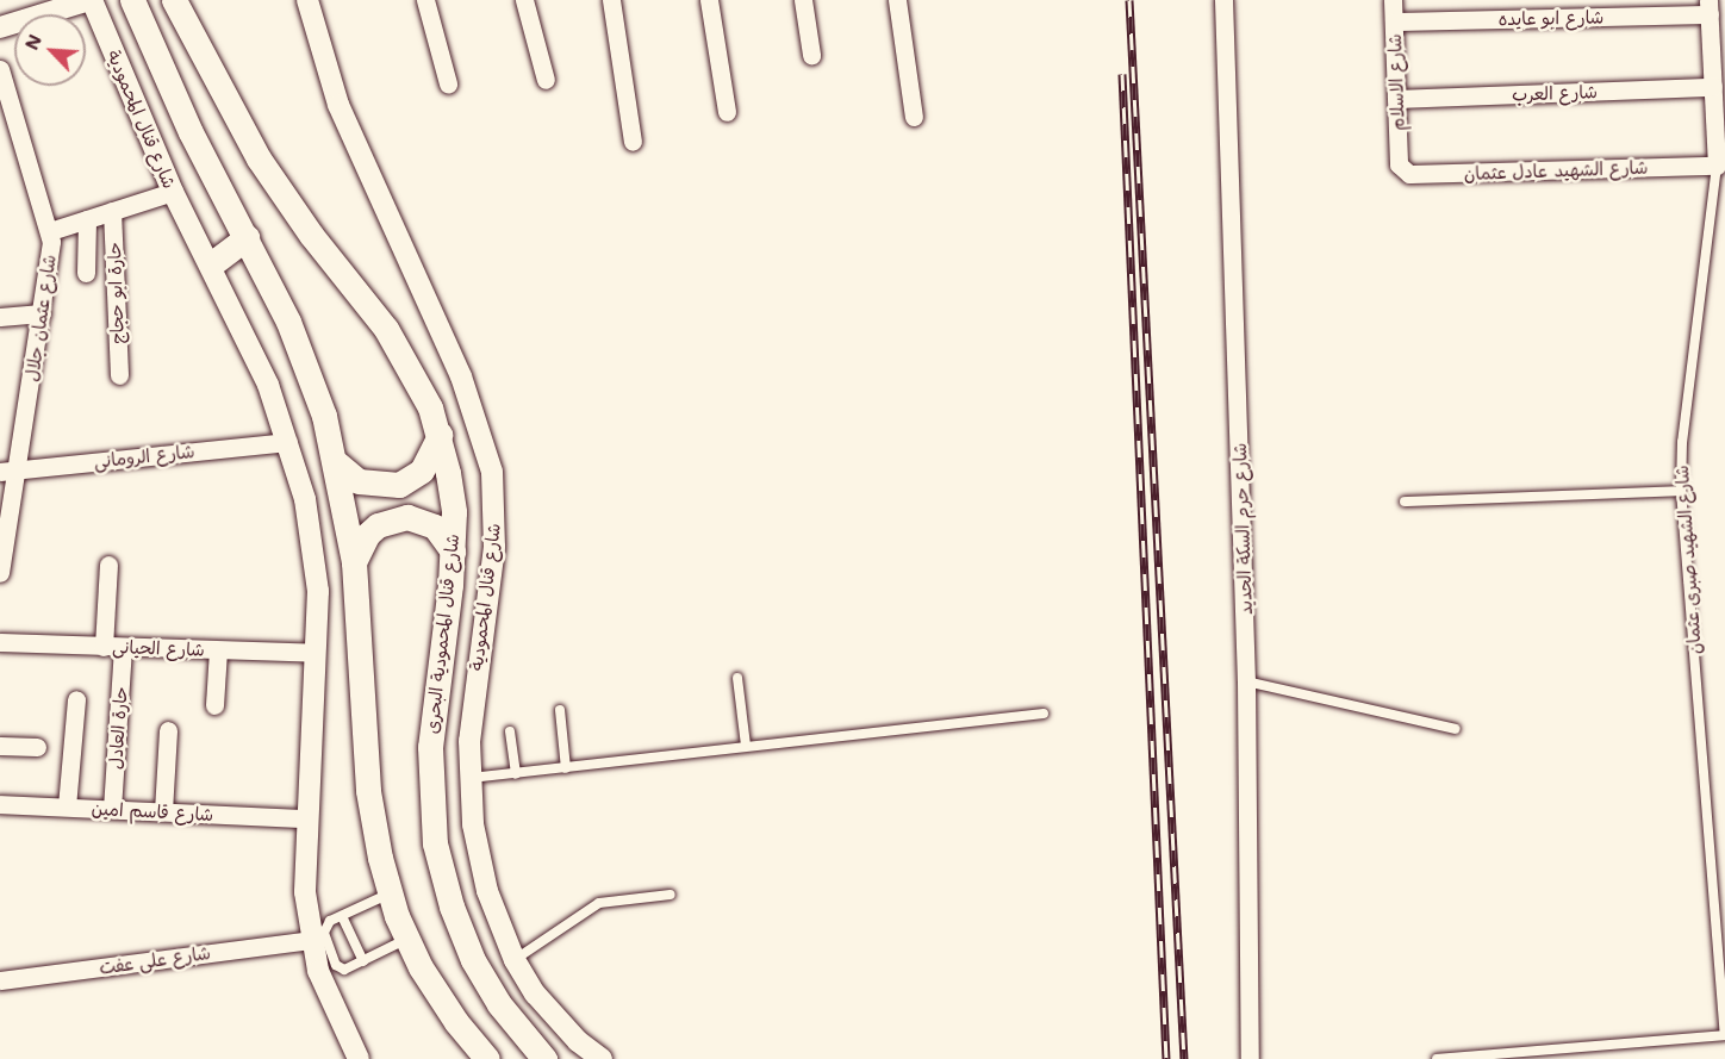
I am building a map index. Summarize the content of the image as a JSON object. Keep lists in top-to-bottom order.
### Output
{
  "streets": {
    "main road": ["شارع قنال المحمودية البحرى"],
    "street": [
      "شارع ابو عايده",
      "شارع الاسلام",
      "شارع العرب",
      "شارع قنال المحمودية",
      "شارع الشهيد عادل عثمان",
      "حارة ابو حجاج",
      "شارع عثمان جلال",
      "شارع الرومانى",
      "شارع حرم السكة الحديد",
      "شارع الشهيد صبرى عثمان",
      "شارع الحيانى",
      "حارة العادل",
      "شارع قاسم امين",
      "شارع على عفت"
    ]
  },
  "crossings": [
    ["شارع ابو عايده", "شارع الاسلام"],
    ["شارع ابو عايده", "شارع الشهيد صبرى عثمان"],
    ["شارع الاسلام", "شارع العرب"],
    ["شارع الاسلام", "شارع الشهيد عادل عثمان"],
    ["شارع العرب", "شارع الشهيد صبرى عثمان"],
    ["شارع قنال المحمودية", "شارع الرومانى"],
    ["شارع قنال المحمودية", "شارع الحيانى"],
    ["شارع قنال المحمودية", "شارع قاسم امين"],
    ["شارع قنال المحمودية", "شارع على عفت"],
    ["شارع الشهيد عادل عثمان", "شارع الشهيد صبرى عثمان"],
    ["شارع عثمان جلال", "شارع الرومانى"],
    ["شارع الحيانى", "حارة العادل"],
    ["حارة العادل", "شارع قاسم امين"]
  ],
  "north": "top left"
}
